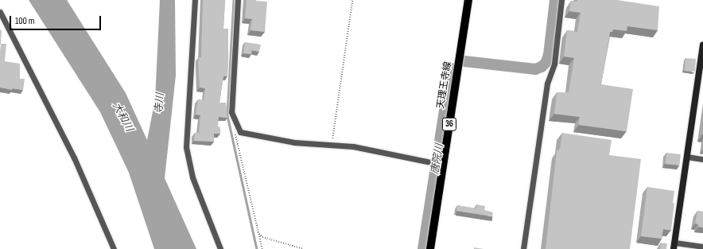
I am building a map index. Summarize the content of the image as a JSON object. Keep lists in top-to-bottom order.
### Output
{
  "streets": {
    "main road": ["天理王寺線", "36"]
  },
  "water": ["寺川", "大和川", "唐院川"],
  "scale_bar": "100 m"
}
